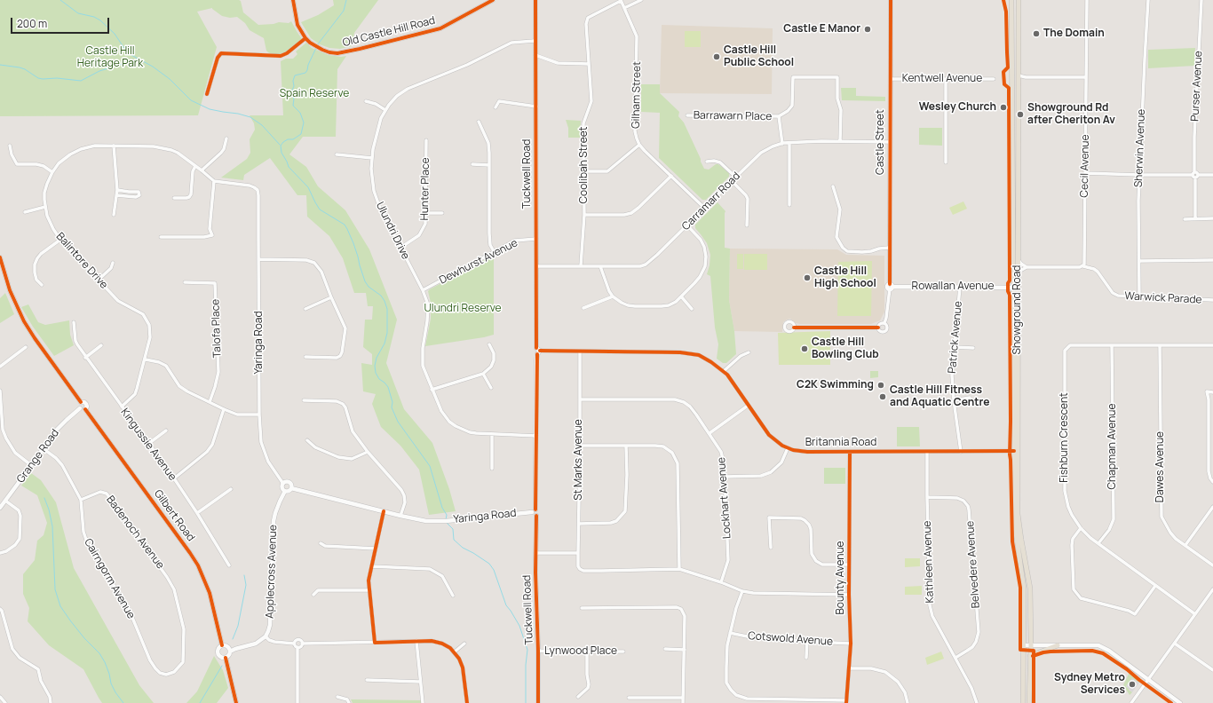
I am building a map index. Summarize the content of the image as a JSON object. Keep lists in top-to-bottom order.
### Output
{
  "streets": {
    "main road": ["Showground Road"],
    "street": [
      "Old Castle Hill Road",
      "Kentwell Avenue",
      "Purser Avenue",
      "Gilham Street",
      "Barrawarn Place",
      "Castle Street",
      "Sherwin Avenue",
      "Coolibah Street",
      "Cecil Avenue",
      "Tuckwell Road",
      "Hunter Place",
      "Carramarr Road",
      "Ulundri Drive",
      "Balintore Drive",
      "Dewhurst Avenue",
      "Rowallan Avenue",
      "Warwick Parade",
      "Talofa Place",
      "Patrick Avenue",
      "Yaringa Road",
      "Fishburn Crescent",
      "Britannia Road",
      "Kingussie Avenue",
      "Chapman Avenue",
      "Grange Road",
      "St Marks Avenue",
      "Dawes Avenue",
      "Lockhart Avenue",
      "Gilbert Road",
      "Badenoch Avenue",
      "Kathleen Avenue",
      "Belvedere Avenue",
      "Applecross Avenue",
      "Bounty Avenue",
      "Cairngorm Avenue",
      "Cotswold Avenue",
      "Lynwood Place"
    ]
  },
  "crossings": [
    ["Kentwell Avenue", "Castle Street"],
    ["Gilham Street", "Coolibah Street"],
    ["Gilham Street", "Carramarr Road"],
    ["Castle Street", "Carramarr Road"],
    ["Castle Street", "Rowallan Avenue"],
    ["Sherwin Avenue", "Warwick Parade"],
    ["Coolibah Street", "Carramarr Road"],
    ["Cecil Avenue", "Warwick Parade"],
    ["Tuckwell Road", "Carramarr Road"],
    ["Tuckwell Road", "Ulundri Drive"],
    ["Tuckwell Road", "Dewhurst Avenue"],
    ["Tuckwell Road", "Yaringa Road"],
    ["Tuckwell Road", "Britannia Road"],
    ["Tuckwell Road", "Lynwood Place"],
    ["Hunter Place", "Ulundri Drive"],
    ["Ulundri Drive", "Dewhurst Avenue"],
    ["Balintore Drive", "Yaringa Road"],
    ["Balintore Drive", "Kingussie Avenue"],
    ["Rowallan Avenue", "Showground Road"],
    ["Rowallan Avenue", "Patrick Avenue"],
    ["Showground Road", "Britannia Road"],
    ["Patrick Avenue", "Britannia Road"],
    ["Yaringa Road", "Applecross Avenue"],
    ["Fishburn Crescent", "Chapman Avenue"],
    ["Fishburn Crescent", "Dawes Avenue"],
    ["Britannia Road", "St Marks Avenue"],
    ["Britannia Road", "Kathleen Avenue"],
    ["Britannia Road", "Bounty Avenue"],
    ["Grange Road", "Gilbert Road"],
    ["Grange Road", "Cairngorm Avenue"],
    ["St Marks Avenue", "Lockhart Avenue"],
    ["Badenoch Avenue", "Cairngorm Avenue"],
    ["Kathleen Avenue", "Belvedere Avenue"],
    ["Bounty Avenue", "Cotswold Avenue"]
  ],
  "parks": ["Castle Hill Heritage Park", "Spain Reserve", "Ulundri Reserve"],
  "places": [
    "Castle E Manor",
    "The Domain",
    "Castle Hill Public School",
    "Wesley Church",
    "Showground Rd after Cheriton Av",
    "Castle Hill High School",
    "Castle Hill Bowling Club",
    "C2K Swimming",
    "Castle Hill Fitness and Aquatic Centre",
    "Sydney Metro Services"
  ],
  "scale_bar": "200 m"
}
